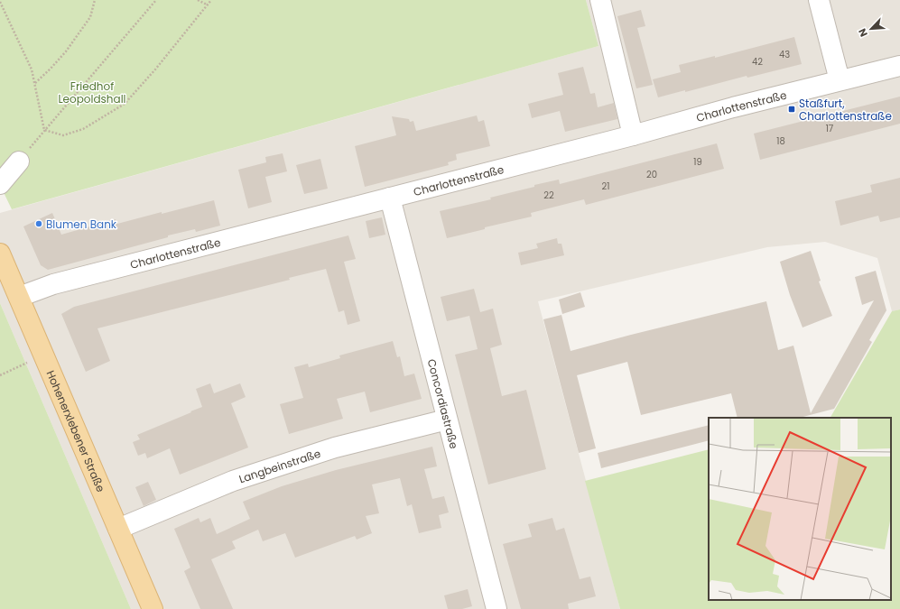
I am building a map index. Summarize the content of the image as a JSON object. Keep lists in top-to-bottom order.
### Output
{
  "streets": {
    "main road": ["Hohenerxlebener Straße"],
    "street": ["Charlottenstraße", "Concordiastraße", "Langbeinstraße"]
  },
  "crossings": [
    ["Charlottenstraße", "Concordiastraße"],
    ["Charlottenstraße", "Hohenerxlebener Straße"],
    ["Concordiastraße", "Langbeinstraße"],
    ["Hohenerxlebener Straße", "Langbeinstraße"]
  ],
  "parks": ["Friedhof Leopoldshall"],
  "places": {
    "transit": ["Staßfurt, Charlottenstraße"],
    "other": ["Blumen Bank"]
  },
  "house_numbers": [
    "43",
    "42",
    "17",
    "18",
    "19",
    "20",
    "21",
    "22"
  ],
  "north": "bottom left"
}
